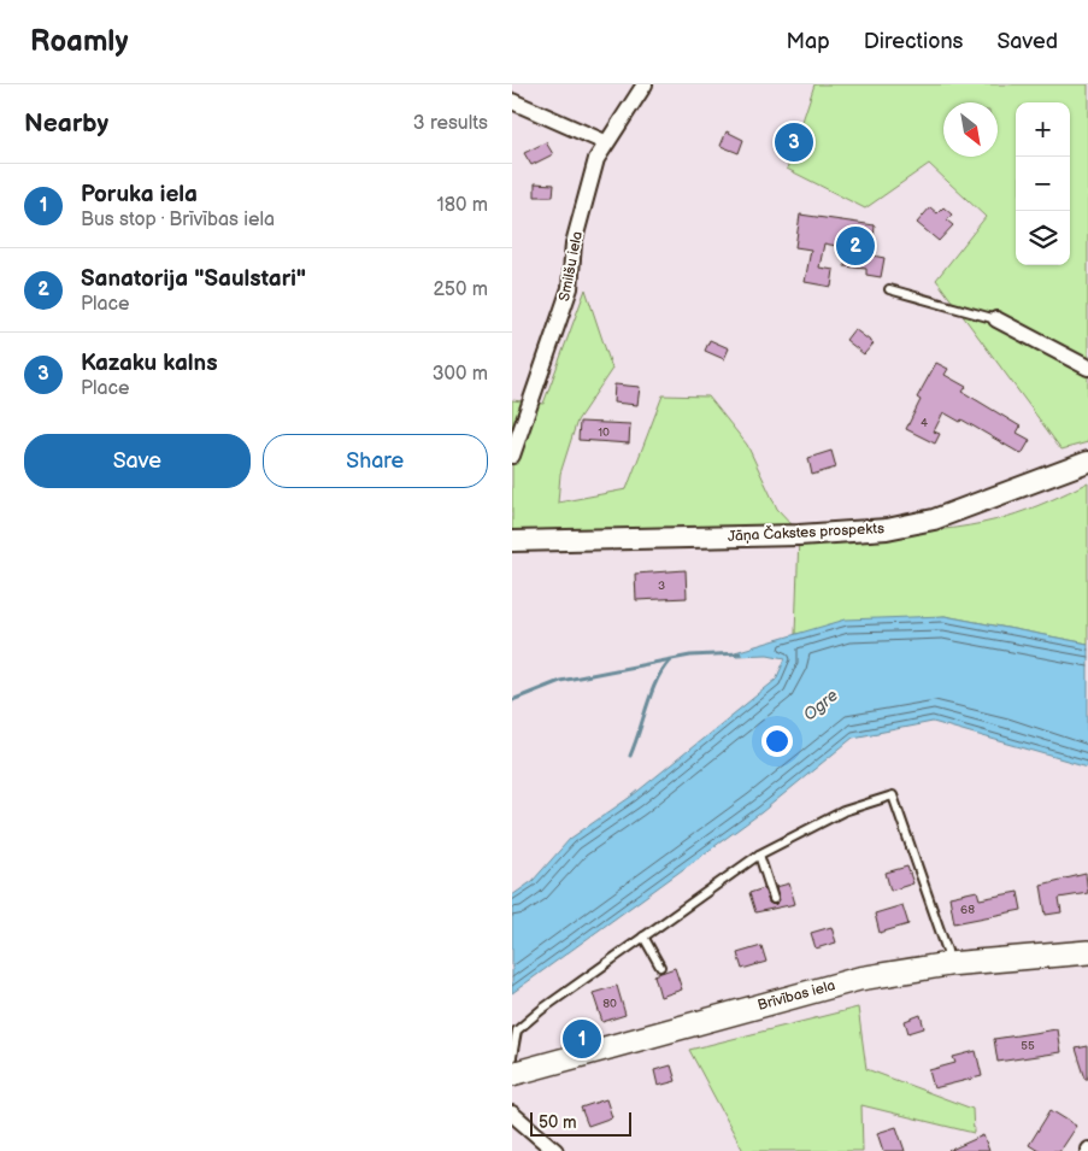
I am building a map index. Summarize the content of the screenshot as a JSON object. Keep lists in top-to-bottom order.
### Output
{
  "streets": {
    "main road": ["Brīvības iela"],
    "street": ["Smilšu iela", "Jāņa Čakstes prospekts"]
  },
  "water": ["Ogre"],
  "house_numbers": [
    "4",
    "10",
    "3",
    "68",
    "80",
    "55"
  ],
  "scale_bar": "50 m",
  "north": "bottom right",
  "page": {
    "header": "Roamly",
    "nav": ["Map", "Directions", "Saved"],
    "heading": ["Nearby", "3 results"],
    "map_buttons": ["+", "−"],
    "pins": ["3", "2", "1"],
    "list": [
      {
        "mark": "1",
        "name": "Poruka iela",
        "note": "Bus stop · Brīvības iela",
        "value": "180 m"
      },
      {
        "mark": "2",
        "name": "Sanatorija \"Saulstari\"",
        "note": "Place",
        "value": "250 m"
      },
      {
        "mark": "3",
        "name": "Kazaku kalns",
        "note": "Place",
        "value": "300 m"
      }
    ],
    "buttons": ["Save", "Share"],
    "scale": "50 m"
  }
}
